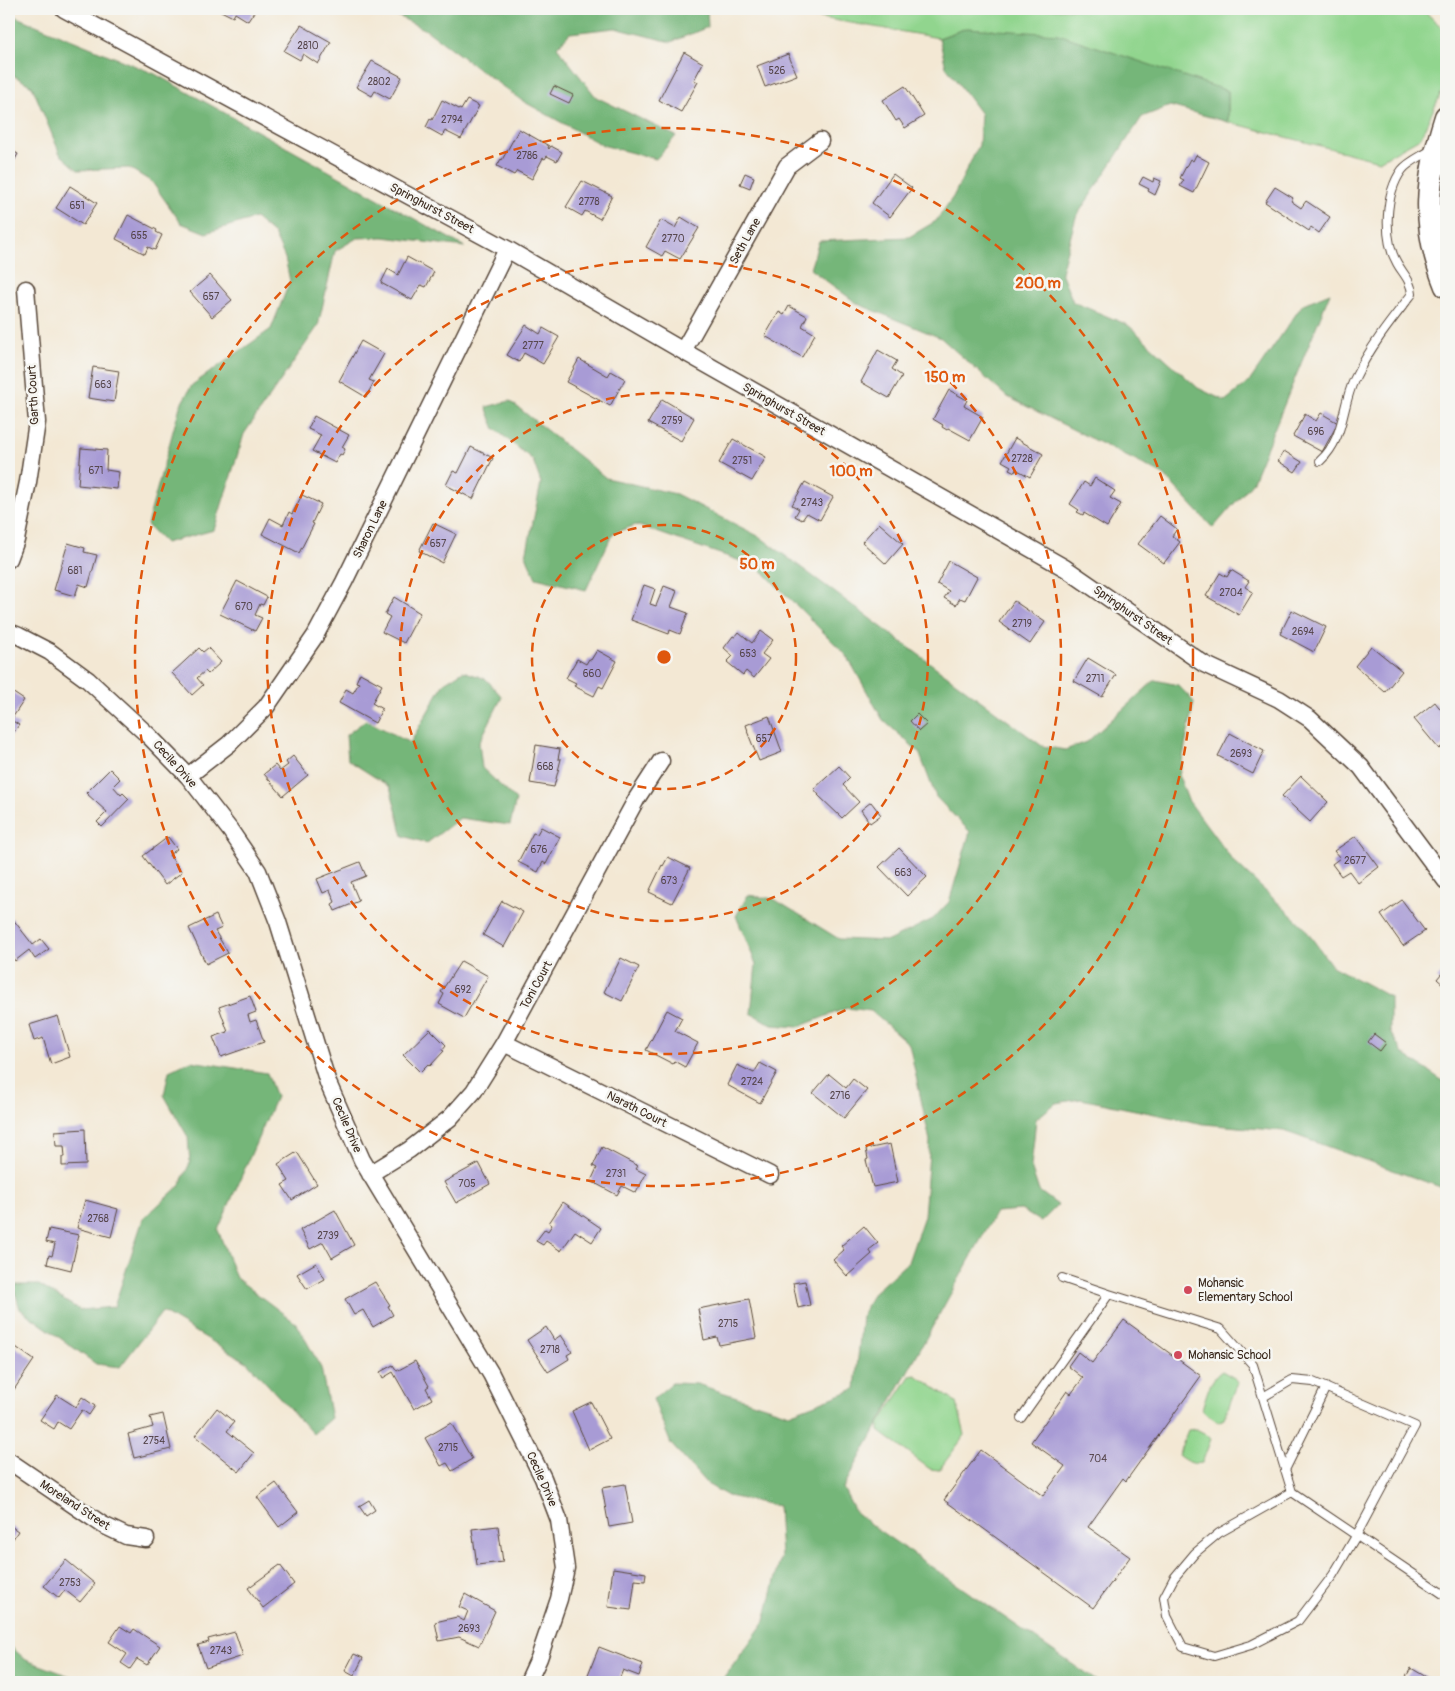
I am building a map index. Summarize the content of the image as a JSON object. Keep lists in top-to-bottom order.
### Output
{
  "streets": {
    "street": [
      "Springhurst Street",
      "Seth Lane",
      "Garth Court",
      "Sharon Lane",
      "Cecile Drive",
      "Toni Court",
      "Narath Court",
      "Moreland Street"
    ]
  },
  "crossings": [
    ["Springhurst Street", "Seth Lane"],
    ["Springhurst Street", "Sharon Lane"],
    ["Sharon Lane", "Cecile Drive"],
    ["Cecile Drive", "Toni Court"],
    ["Toni Court", "Narath Court"]
  ],
  "places": ["Mohansic Elementary School", "Mohansic School"],
  "house_numbers": [
    "2810",
    "526",
    "2802",
    "2794",
    "2786",
    "2778",
    "651",
    "655",
    "2770",
    "657",
    "2777",
    "663",
    "2759",
    "696",
    "2728",
    "2751",
    "671",
    "2743",
    "657",
    "681",
    "2704",
    "670",
    "2719",
    "2694",
    "653",
    "660",
    "2711",
    "657",
    "2693",
    "668",
    "676",
    "2677",
    "663",
    "673",
    "692",
    "2724",
    "2716",
    "2731",
    "705",
    "2768",
    "2739",
    "2715",
    "2718",
    "2754",
    "2715",
    "704",
    "2753",
    "2693",
    "2743"
  ],
  "rings": [
    "200 m",
    "150 m",
    "100 m",
    "50 m"
  ]
}
